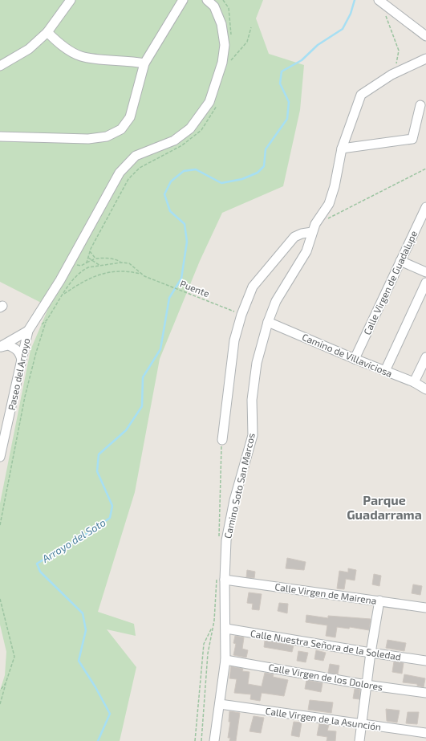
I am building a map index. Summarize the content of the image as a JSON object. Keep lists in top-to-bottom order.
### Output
{
  "streets": {
    "street": [
      "Calle Virgen de Guadalupe",
      "Camino de Villaviciosa",
      "Paseo del Arroyo",
      "Camino Soto San Marcos",
      "Calle Virgen de Mairena",
      "Calle Nuestra Señora de la Soledad",
      "Calle Virgen de los Dolores",
      "Calle Virgen de la Asunción"
    ],
    "path": ["Puente"]
  },
  "crossings": [
    ["Calle Virgen de Guadalupe", "Camino de Villaviciosa"],
    ["Camino de Villaviciosa", "Camino Soto San Marcos"],
    ["Camino Soto San Marcos", "Calle Virgen de Mairena"],
    ["Camino Soto San Marcos", "Calle Nuestra Señora de la Soledad"],
    ["Camino Soto San Marcos", "Calle Virgen de los Dolores"],
    ["Camino Soto San Marcos", "Calle Virgen de la Asunción"]
  ],
  "districts": ["Parque Guadarrama"],
  "water": ["Arroyo del Soto"]
}
